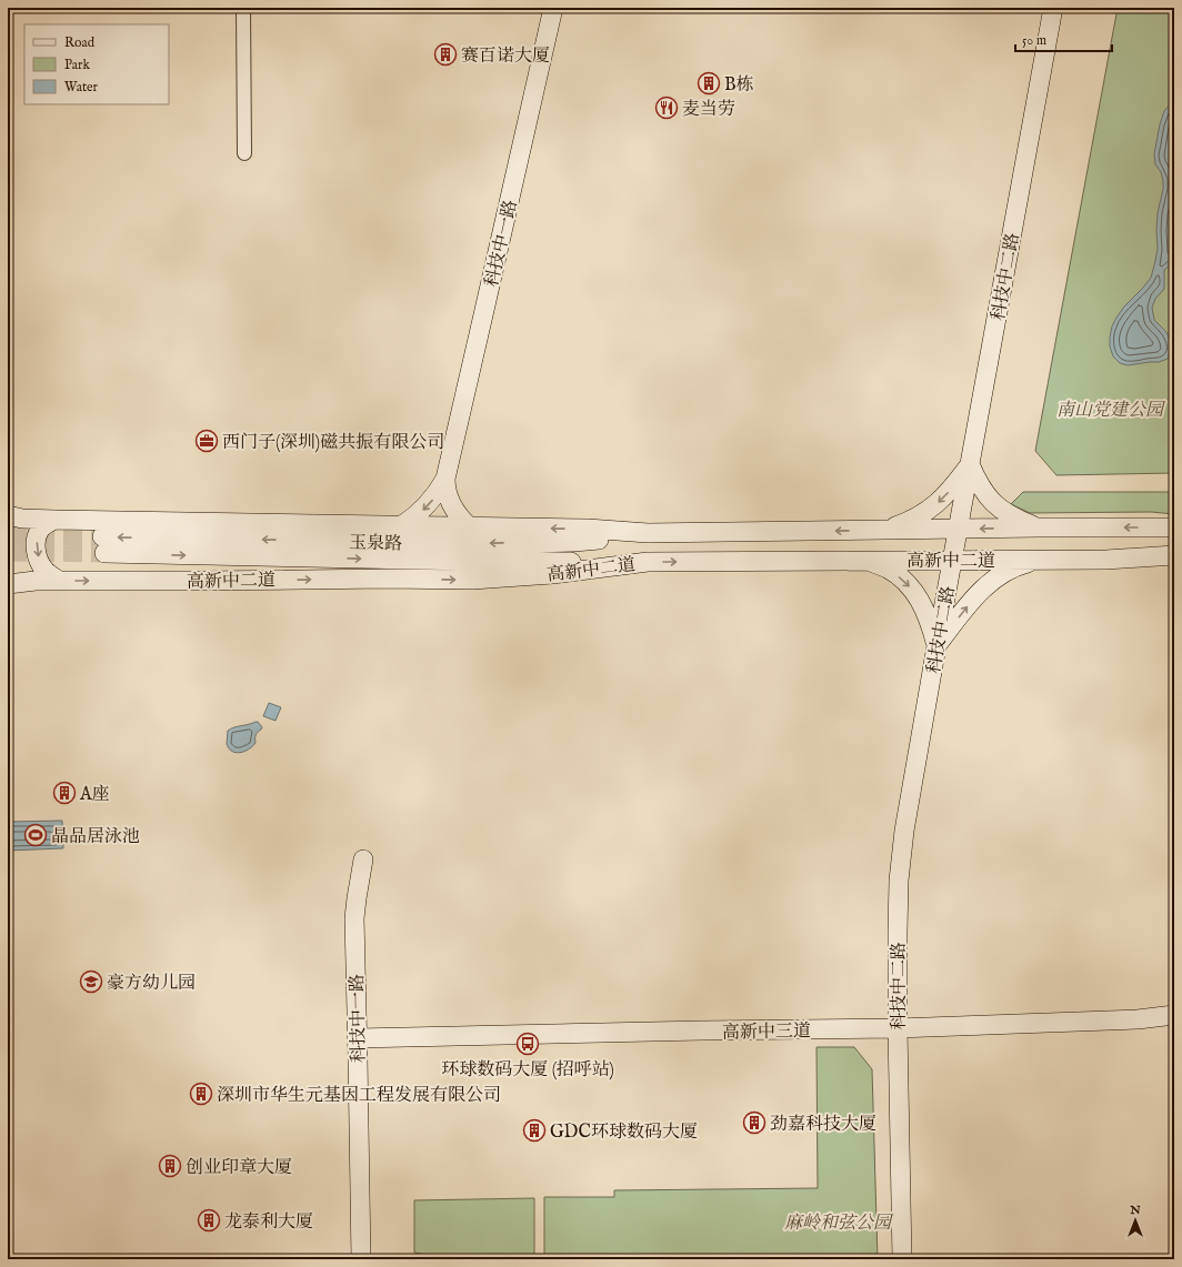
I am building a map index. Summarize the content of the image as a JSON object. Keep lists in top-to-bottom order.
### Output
{
  "streets": {
    "main road": [
      "科技中一路",
      "科技中二路",
      "玉泉路",
      "高新中二道",
      "高新中三道"
    ]
  },
  "crossings": [
    ["科技中一路", "高新中二道"],
    ["科技中一路", "高新中三道"],
    ["科技中二路", "高新中二道"],
    ["科技中二路", "高新中三道"],
    ["玉泉路", "高新中二道"]
  ],
  "parks": ["南山党建公园", "麻岭和弦公园"],
  "places": {
    "building": [
      "赛百诺大厦",
      "B栋",
      "A座",
      "深圳市华生元基因工程发展有限公司",
      "劲嘉科技大厦",
      "GDC环球数码大厦",
      "创业印章大厦",
      "龙泰利大厦"
    ],
    "restaurant": ["麦当劳"],
    "office": ["西门子(深圳)磁共振有限公司"],
    "sports": ["晶品居泳池"],
    "school or university": ["豪方幼儿园"],
    "bus stop": ["环球数码大厦 (招呼站)"]
  },
  "legend": ["Road", "Park", "Water"],
  "scale_bar": "50 m",
  "north": "top"
}
